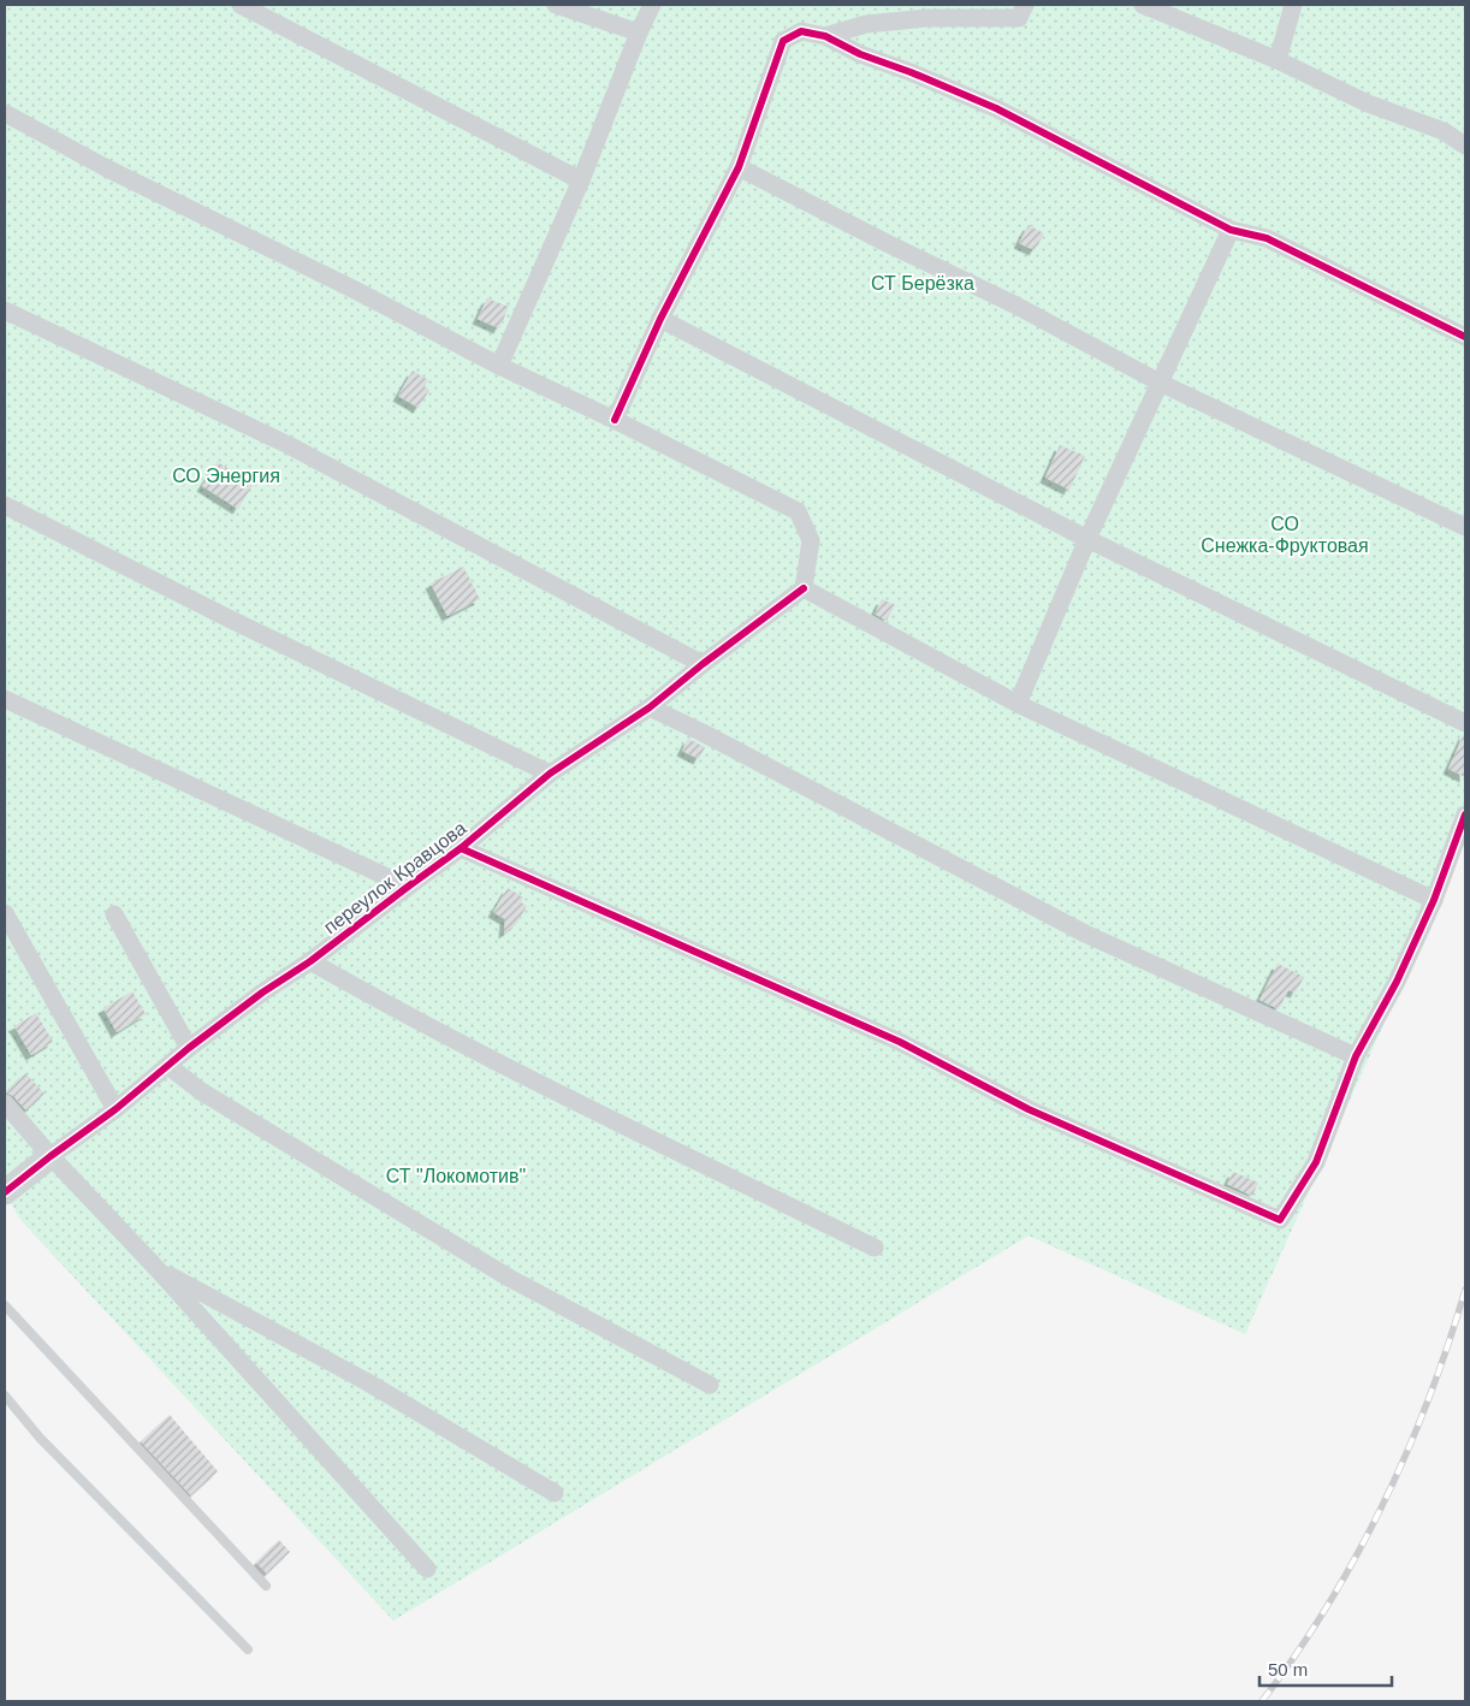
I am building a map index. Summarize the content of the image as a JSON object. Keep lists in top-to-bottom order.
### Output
{
  "streets": {
    "street": ["переулок Кравцова"]
  },
  "parks": [
    "СТ Берёзка",
    "СО Энергия",
    "СО Снежка-Фруктовая",
    "СТ \"Локомотив\""
  ],
  "scale_bar": "50 m"
}
